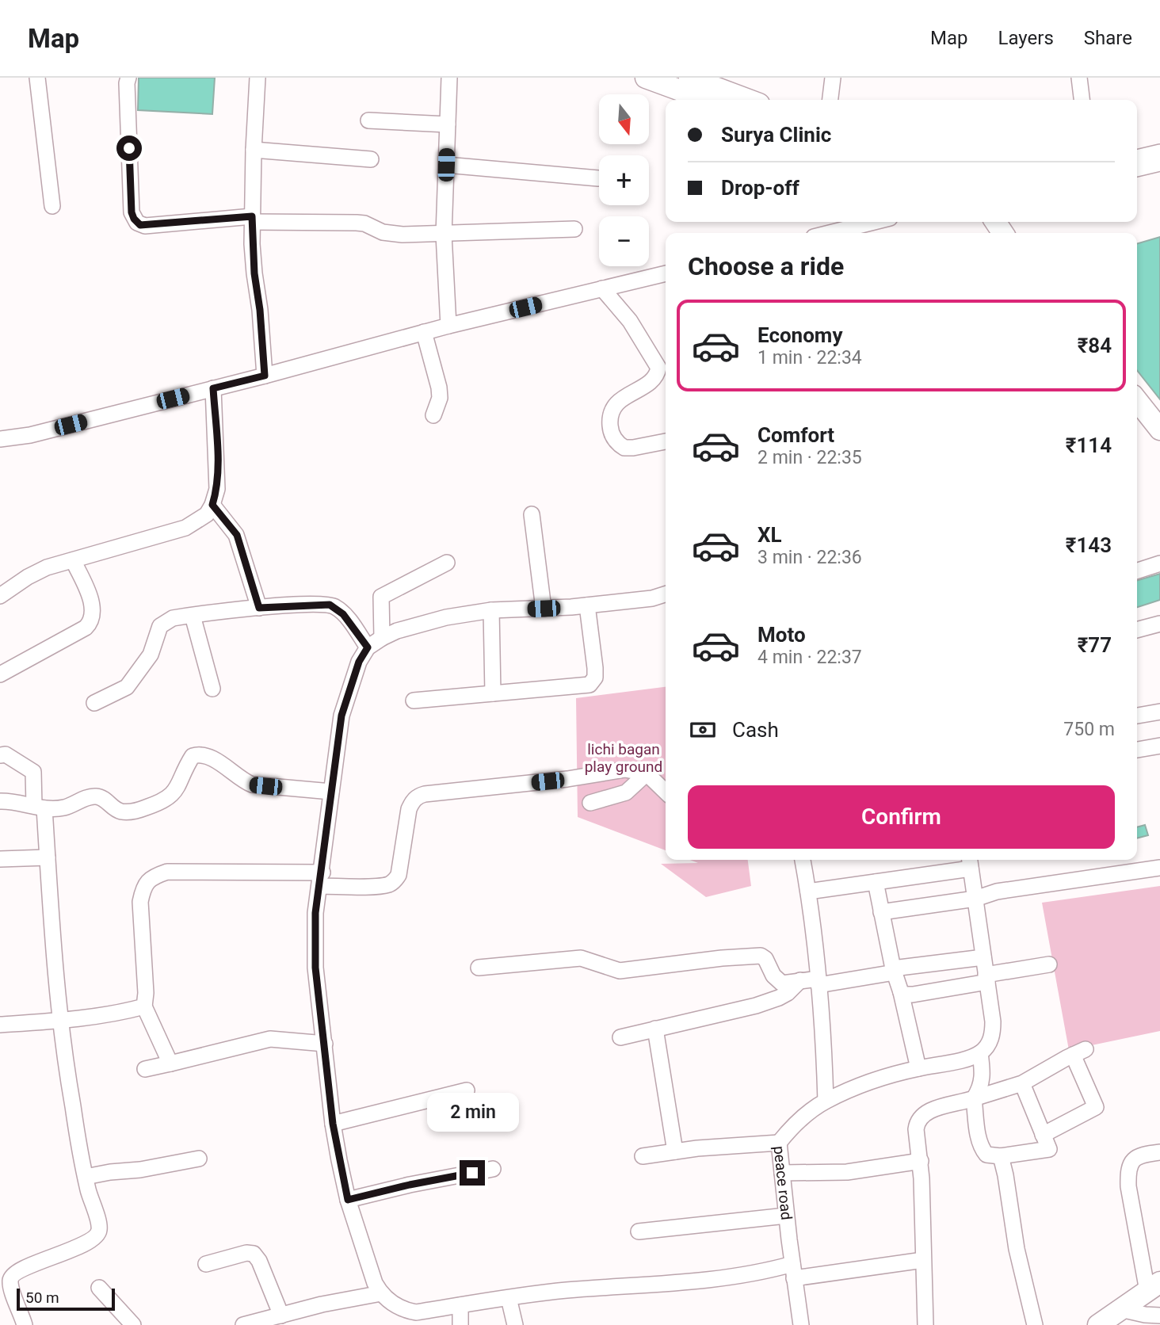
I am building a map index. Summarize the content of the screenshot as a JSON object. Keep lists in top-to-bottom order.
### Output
{
  "streets": {
    "street": ["peace road"]
  },
  "parks": ["lichi bagan play ground"],
  "scale_bar": "50 m",
  "north": "bottom",
  "page": {
    "header": "Map",
    "nav": ["Map", "Layers", "Share"],
    "map_buttons": ["+", "−"],
    "banner": ["Surya Clinic", "Drop-off"],
    "heading": "Choose a ride",
    "list": [
      {
        "name": "Economy",
        "note": "1 min · 22:34",
        "value": "₹84"
      },
      {
        "name": "Comfort",
        "note": "2 min · 22:35",
        "value": "₹114"
      },
      {
        "name": "XL",
        "note": "3 min · 22:36",
        "value": "₹143"
      },
      {
        "name": "Moto",
        "note": "4 min · 22:37",
        "value": "₹77"
      }
    ],
    "pay": ["Cash", "750 m"],
    "buttons": "Confirm",
    "bubble": "2 min",
    "scale": "50 m"
  }
}
